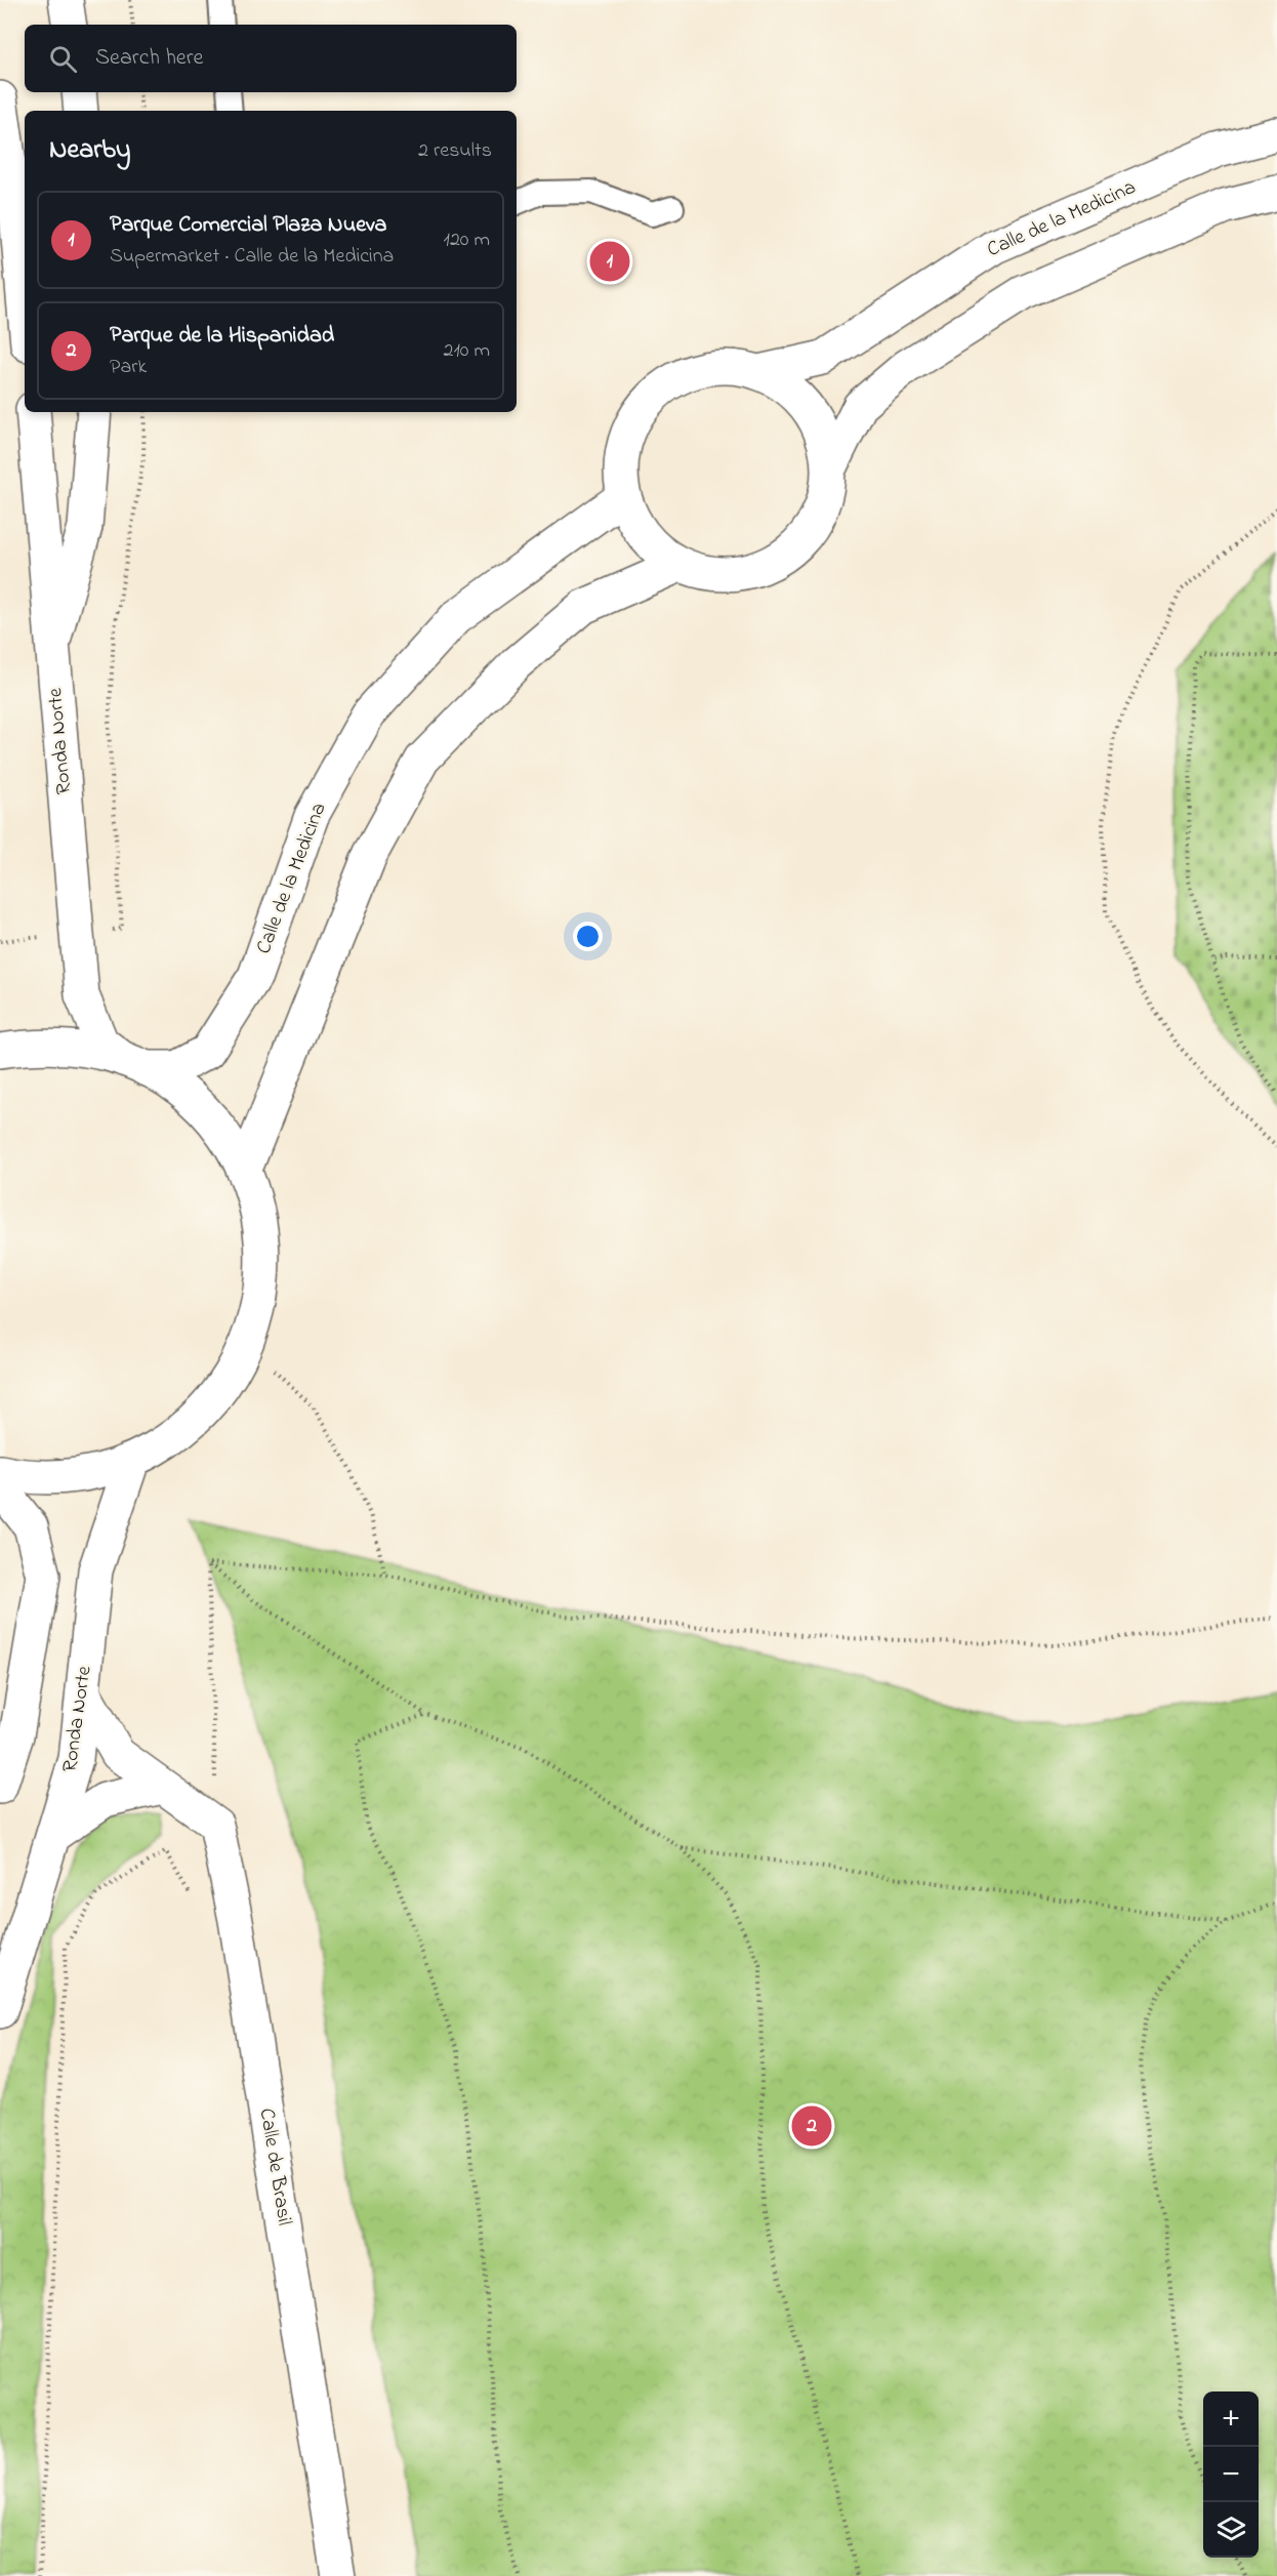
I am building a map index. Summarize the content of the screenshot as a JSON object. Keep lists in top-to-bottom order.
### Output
{
  "streets": {
    "main road": ["Calle de la Medicina", "Ronda Norte", "Calle de Brasil"]
  },
  "crossings": [
    ["Calle de la Medicina", "Ronda Norte"]
  ],
  "page": {
    "search": "Search here",
    "heading": ["Nearby", "2 results"],
    "list": [
      {
        "mark": "1",
        "name": "Parque Comercial Plaza Nueva",
        "note": "Supermarket · Calle de la Medicina",
        "value": "120 m"
      },
      {
        "mark": "2",
        "name": "Parque de la Hispanidad",
        "note": "Park",
        "value": "210 m"
      }
    ],
    "pins": ["1", "2"],
    "map_buttons": ["+", "−"]
  }
}
